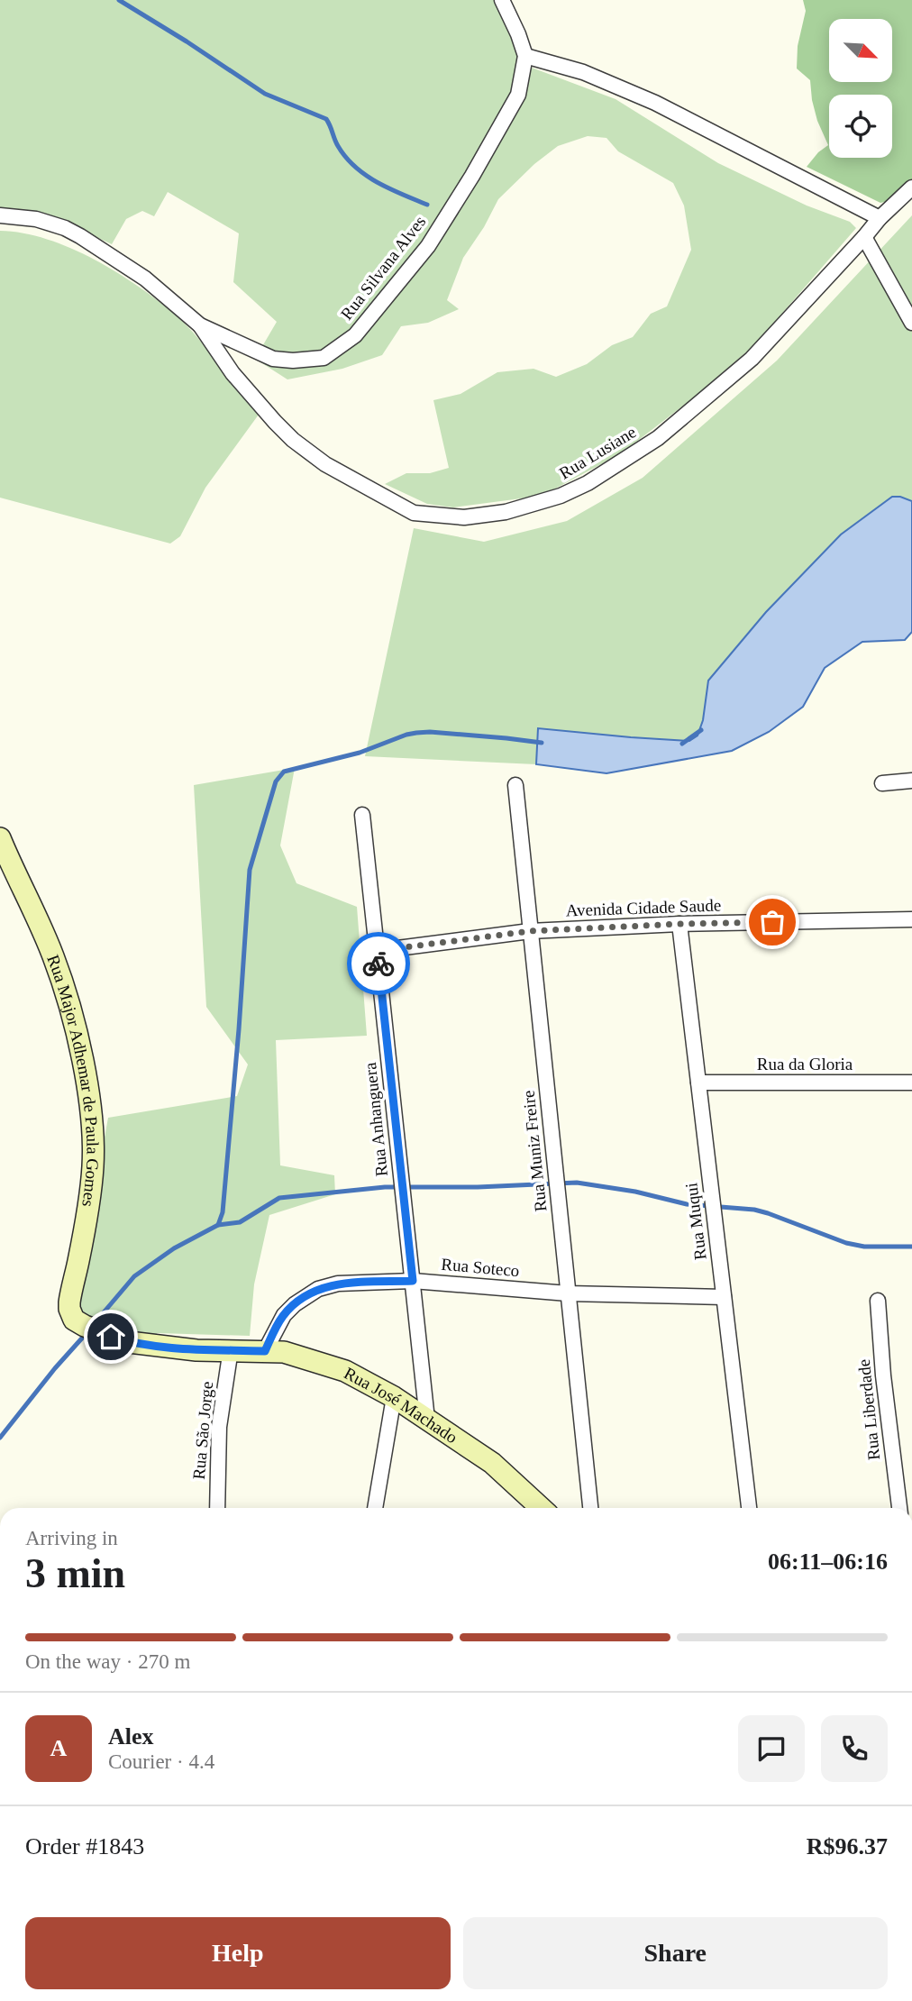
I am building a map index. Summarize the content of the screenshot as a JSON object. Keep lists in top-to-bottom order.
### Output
{
  "streets": {
    "street": [
      "Rua Silvana Alves",
      "Rua Lusiane",
      "Avenida Cidade Saude",
      "Rua da Gloria",
      "Rua Major Adhemar de Paula Gomes",
      "Rua Anhanguera",
      "Rua Muniz Freire",
      "Rua Muqui",
      "Rua Soteco",
      "Rua José Machado",
      "Rua Liberdade",
      "Rua São Jorge"
    ]
  },
  "crossings": [
    ["Rua Silvana Alves", "Rua Lusiane"],
    ["Avenida Cidade Saude", "Rua Anhanguera"],
    ["Avenida Cidade Saude", "Rua Muniz Freire"],
    ["Avenida Cidade Saude", "Rua Muqui"],
    ["Rua da Gloria", "Rua Muqui"],
    ["Rua Major Adhemar de Paula Gomes", "Rua José Machado"],
    ["Rua Anhanguera", "Rua Soteco"],
    ["Rua Anhanguera", "Rua José Machado"],
    ["Rua Muniz Freire", "Rua Soteco"],
    ["Rua Muqui", "Rua Soteco"],
    ["Rua Soteco", "Rua José Machado"],
    ["Rua José Machado", "Rua São Jorge"]
  ],
  "north": "bottom right",
  "page": {
    "heading": ["3 min", "Arriving in", "06:11–06:16"],
    "panel": [
      "Alex",
      "Courier · 4.4",
      "Order #1843",
      "R$96.37"
    ],
    "bar": "On the way · 270 m",
    "round": "A",
    "buttons": ["Help", "Share"]
  }
}
